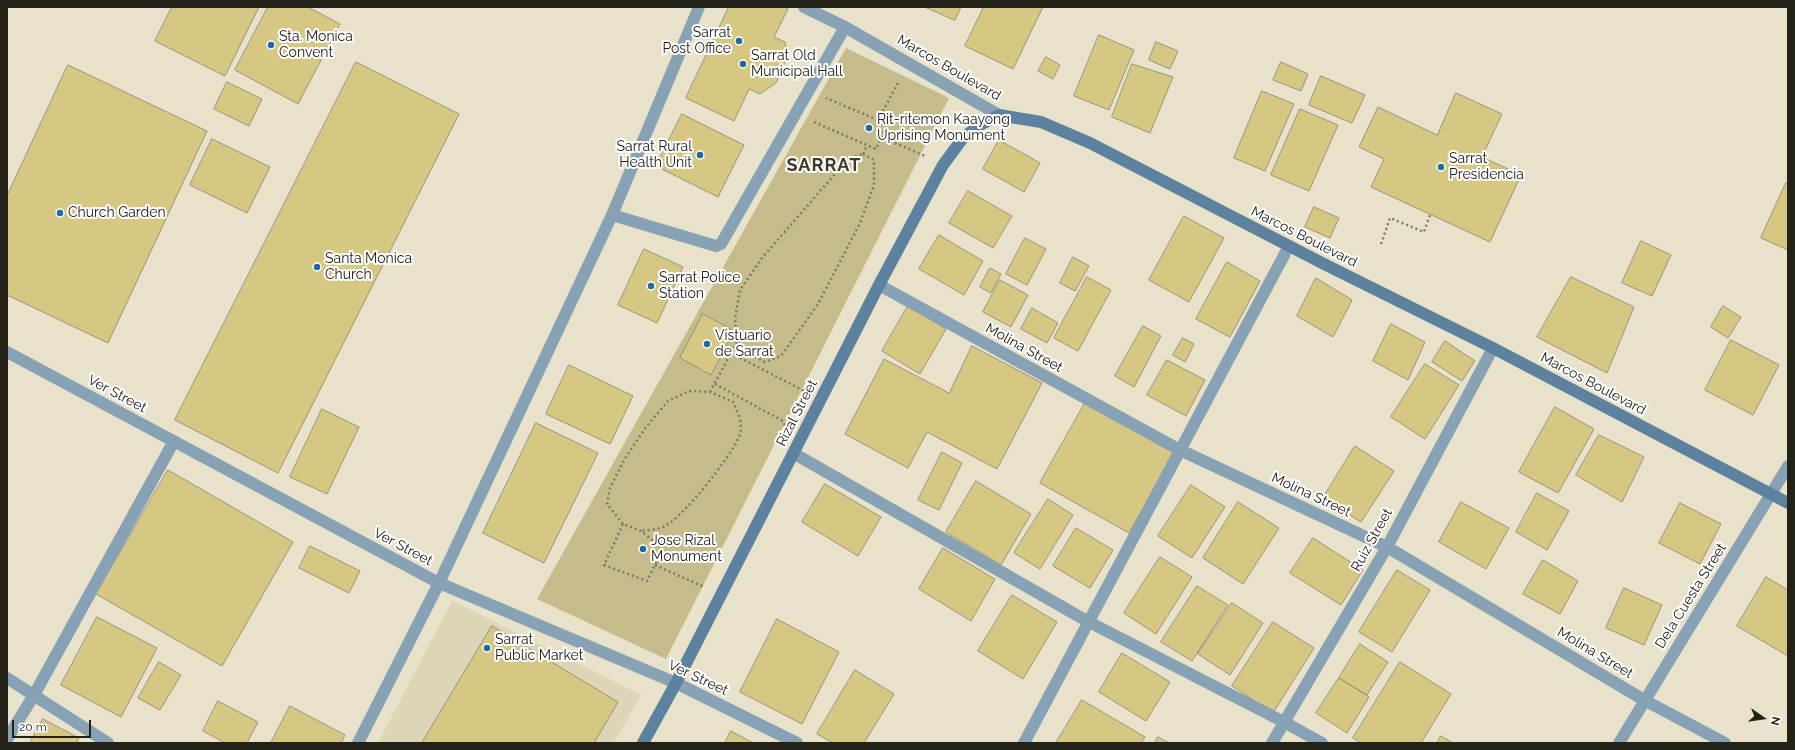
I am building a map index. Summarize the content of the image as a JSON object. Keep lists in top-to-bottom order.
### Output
{
  "streets": {
    "main road": ["Marcos Boulevard", "Rizal Street"],
    "street": [
      "Molina Street",
      "Ver Street",
      "Ruiz Street",
      "Dela Cuesta Street"
    ]
  },
  "crossings": [
    ["Marcos Boulevard", "Rizal Street"],
    ["Marcos Boulevard", "Ruiz Street"],
    ["Marcos Boulevard", "Dela Cuesta Street"],
    ["Molina Street", "Rizal Street"],
    ["Molina Street", "Ruiz Street"],
    ["Molina Street", "Dela Cuesta Street"],
    ["Ver Street", "Rizal Street"]
  ],
  "districts": ["SARRAT"],
  "places": [
    "Sarrat Post Office",
    "Sta. Monica Convent",
    "Sarrat Old Municipal Hall",
    "Rit-ritemon Kaayong Uprising Monument",
    "Sarrat Rural Health Unit",
    "Sarrat Presidencia",
    "Church Garden",
    "Santa Monica Church",
    "Sarrat Police Station",
    "Vistuario de Sarrat",
    "Jose Rizal Monument",
    "Sarrat Public Market"
  ],
  "scale_bar": "20 m",
  "north": "right"
}
